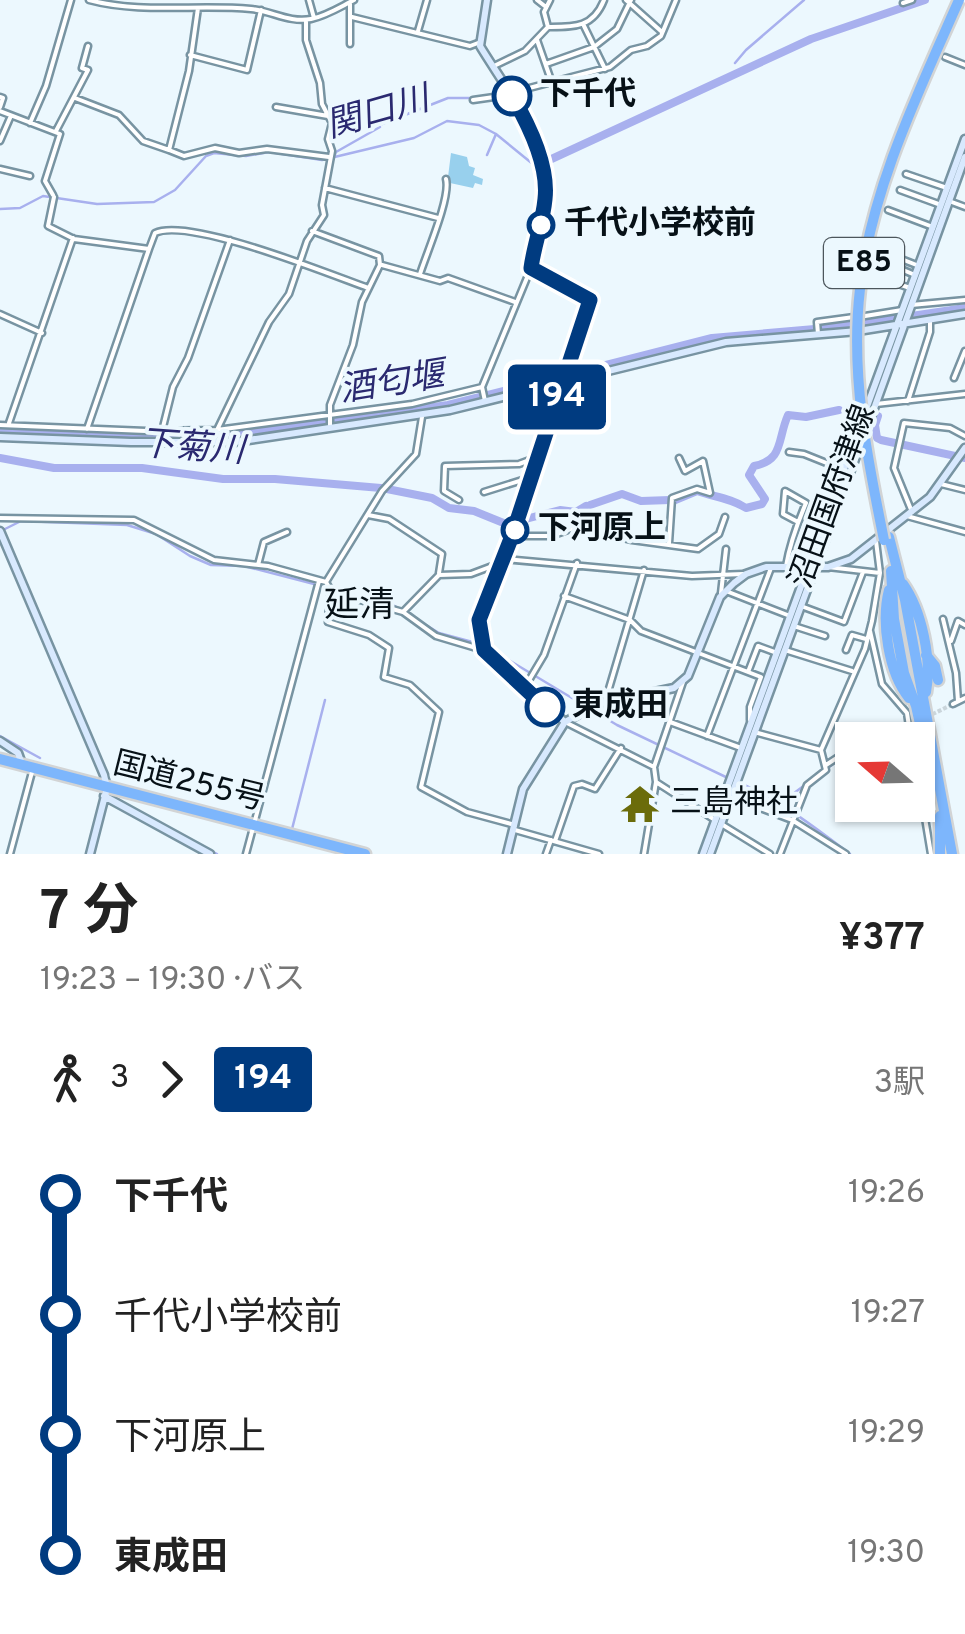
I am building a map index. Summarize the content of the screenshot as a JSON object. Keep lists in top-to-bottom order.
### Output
{
  "streets": {
    "highway": ["E85", "国道255号"],
    "main road": ["沼田国府津線"]
  },
  "districts": ["延清"],
  "water": ["関口川", "酒匂堰", "下菊川"],
  "places": {
    "other": [
      "下千代",
      "千代小学校前",
      "下河原上",
      "東成田"
    ],
    "temple": ["三島神社"]
  },
  "lines": ["bus line 194"],
  "north": "left",
  "page": {
    "on_map": "194",
    "heading": ["7 分", "19:23 – 19:30 · バス", "¥377"],
    "legs": ["3", "194", "3駅"],
    "list": [
      {
        "name": "下千代",
        "value": "19:26"
      },
      {
        "name": "千代小学校前",
        "value": "19:27"
      },
      {
        "name": "下河原上",
        "value": "19:29"
      },
      {
        "name": "東成田",
        "value": "19:30"
      }
    ]
  }
}
